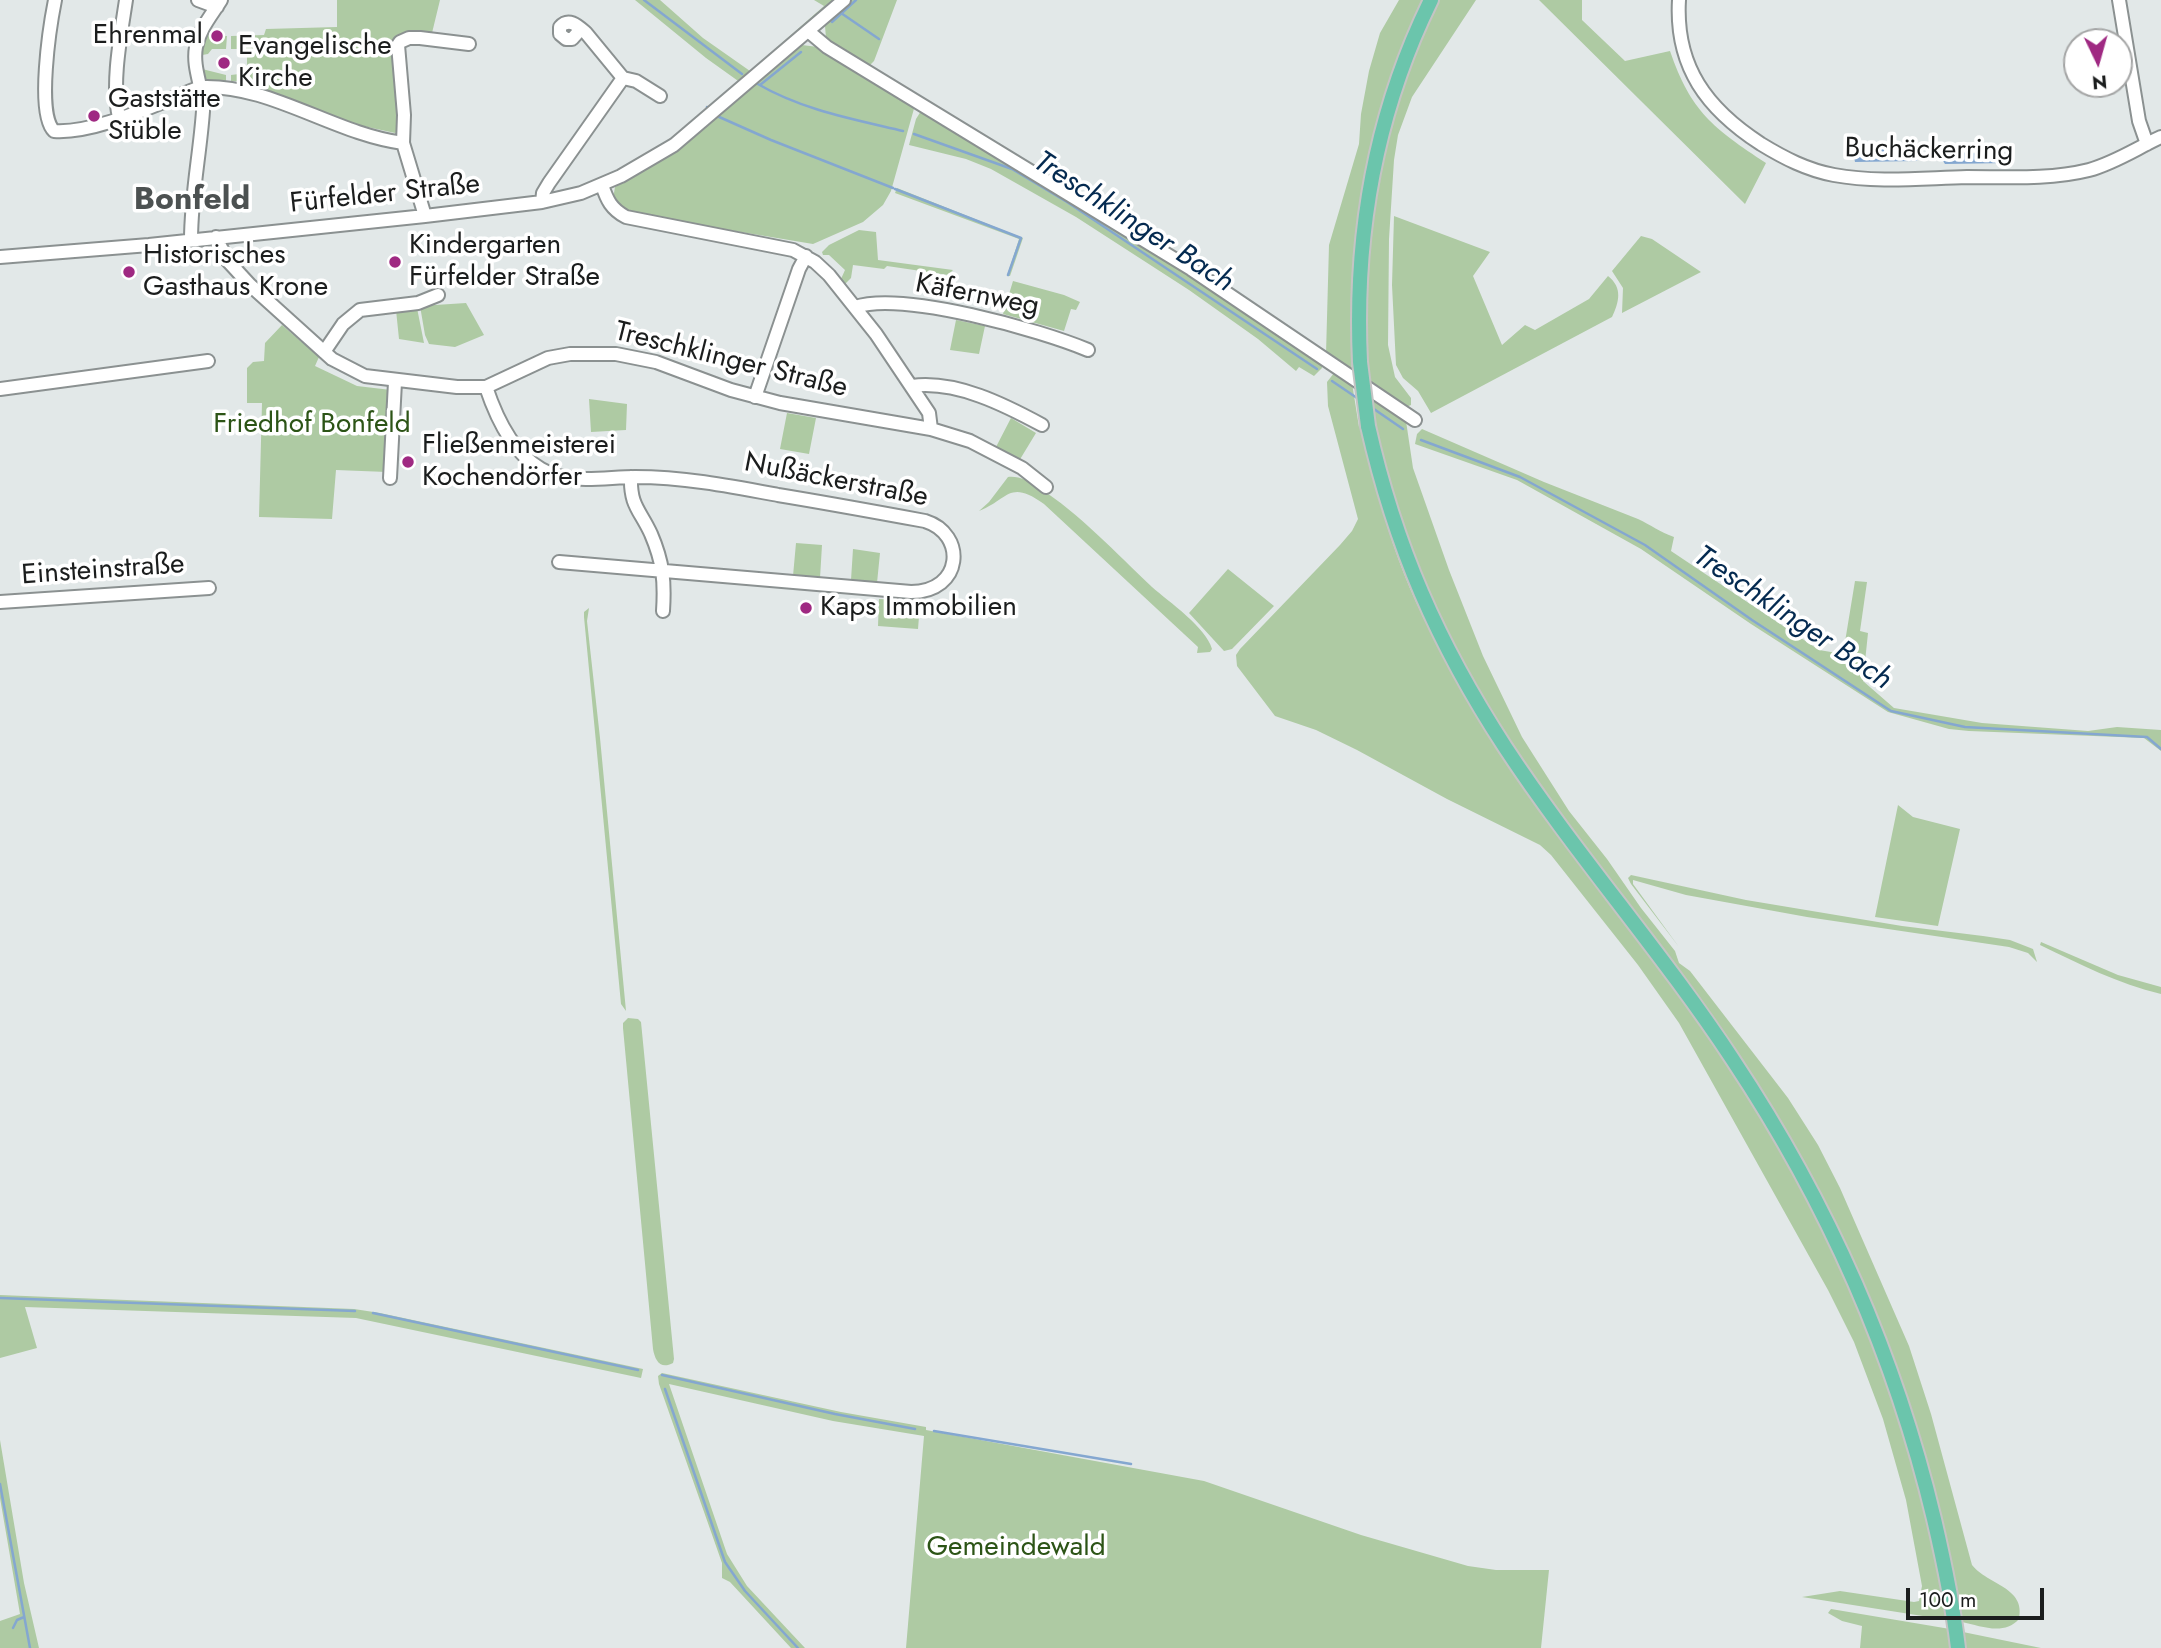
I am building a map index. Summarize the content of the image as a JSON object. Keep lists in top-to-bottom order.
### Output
{
  "streets": {
    "street": [
      "Buchäckerring",
      "Fürfelder Straße",
      "Käfernweg",
      "Treschklinger Straße",
      "Nußäckerstraße",
      "Einsteinstraße"
    ]
  },
  "crossings": [
    ["Fürfelder Straße", "Treschklinger Straße"],
    ["Treschklinger Straße", "Nußäckerstraße"]
  ],
  "districts": ["Bonfeld"],
  "water": ["Treschklinger Bach"],
  "parks": ["Friedhof Bonfeld", "Gemeindewald"],
  "places": [
    "Ehrenmal",
    "Evangelische Kirche",
    "Gaststätte Stüble",
    "Kindergarten Fürfelder Straße",
    "Historisches Gasthaus Krone",
    "Fließenmeisterei Kochendörfer",
    "Kaps Immobilien"
  ],
  "scale_bar": "100 m",
  "north": "bottom"
}
